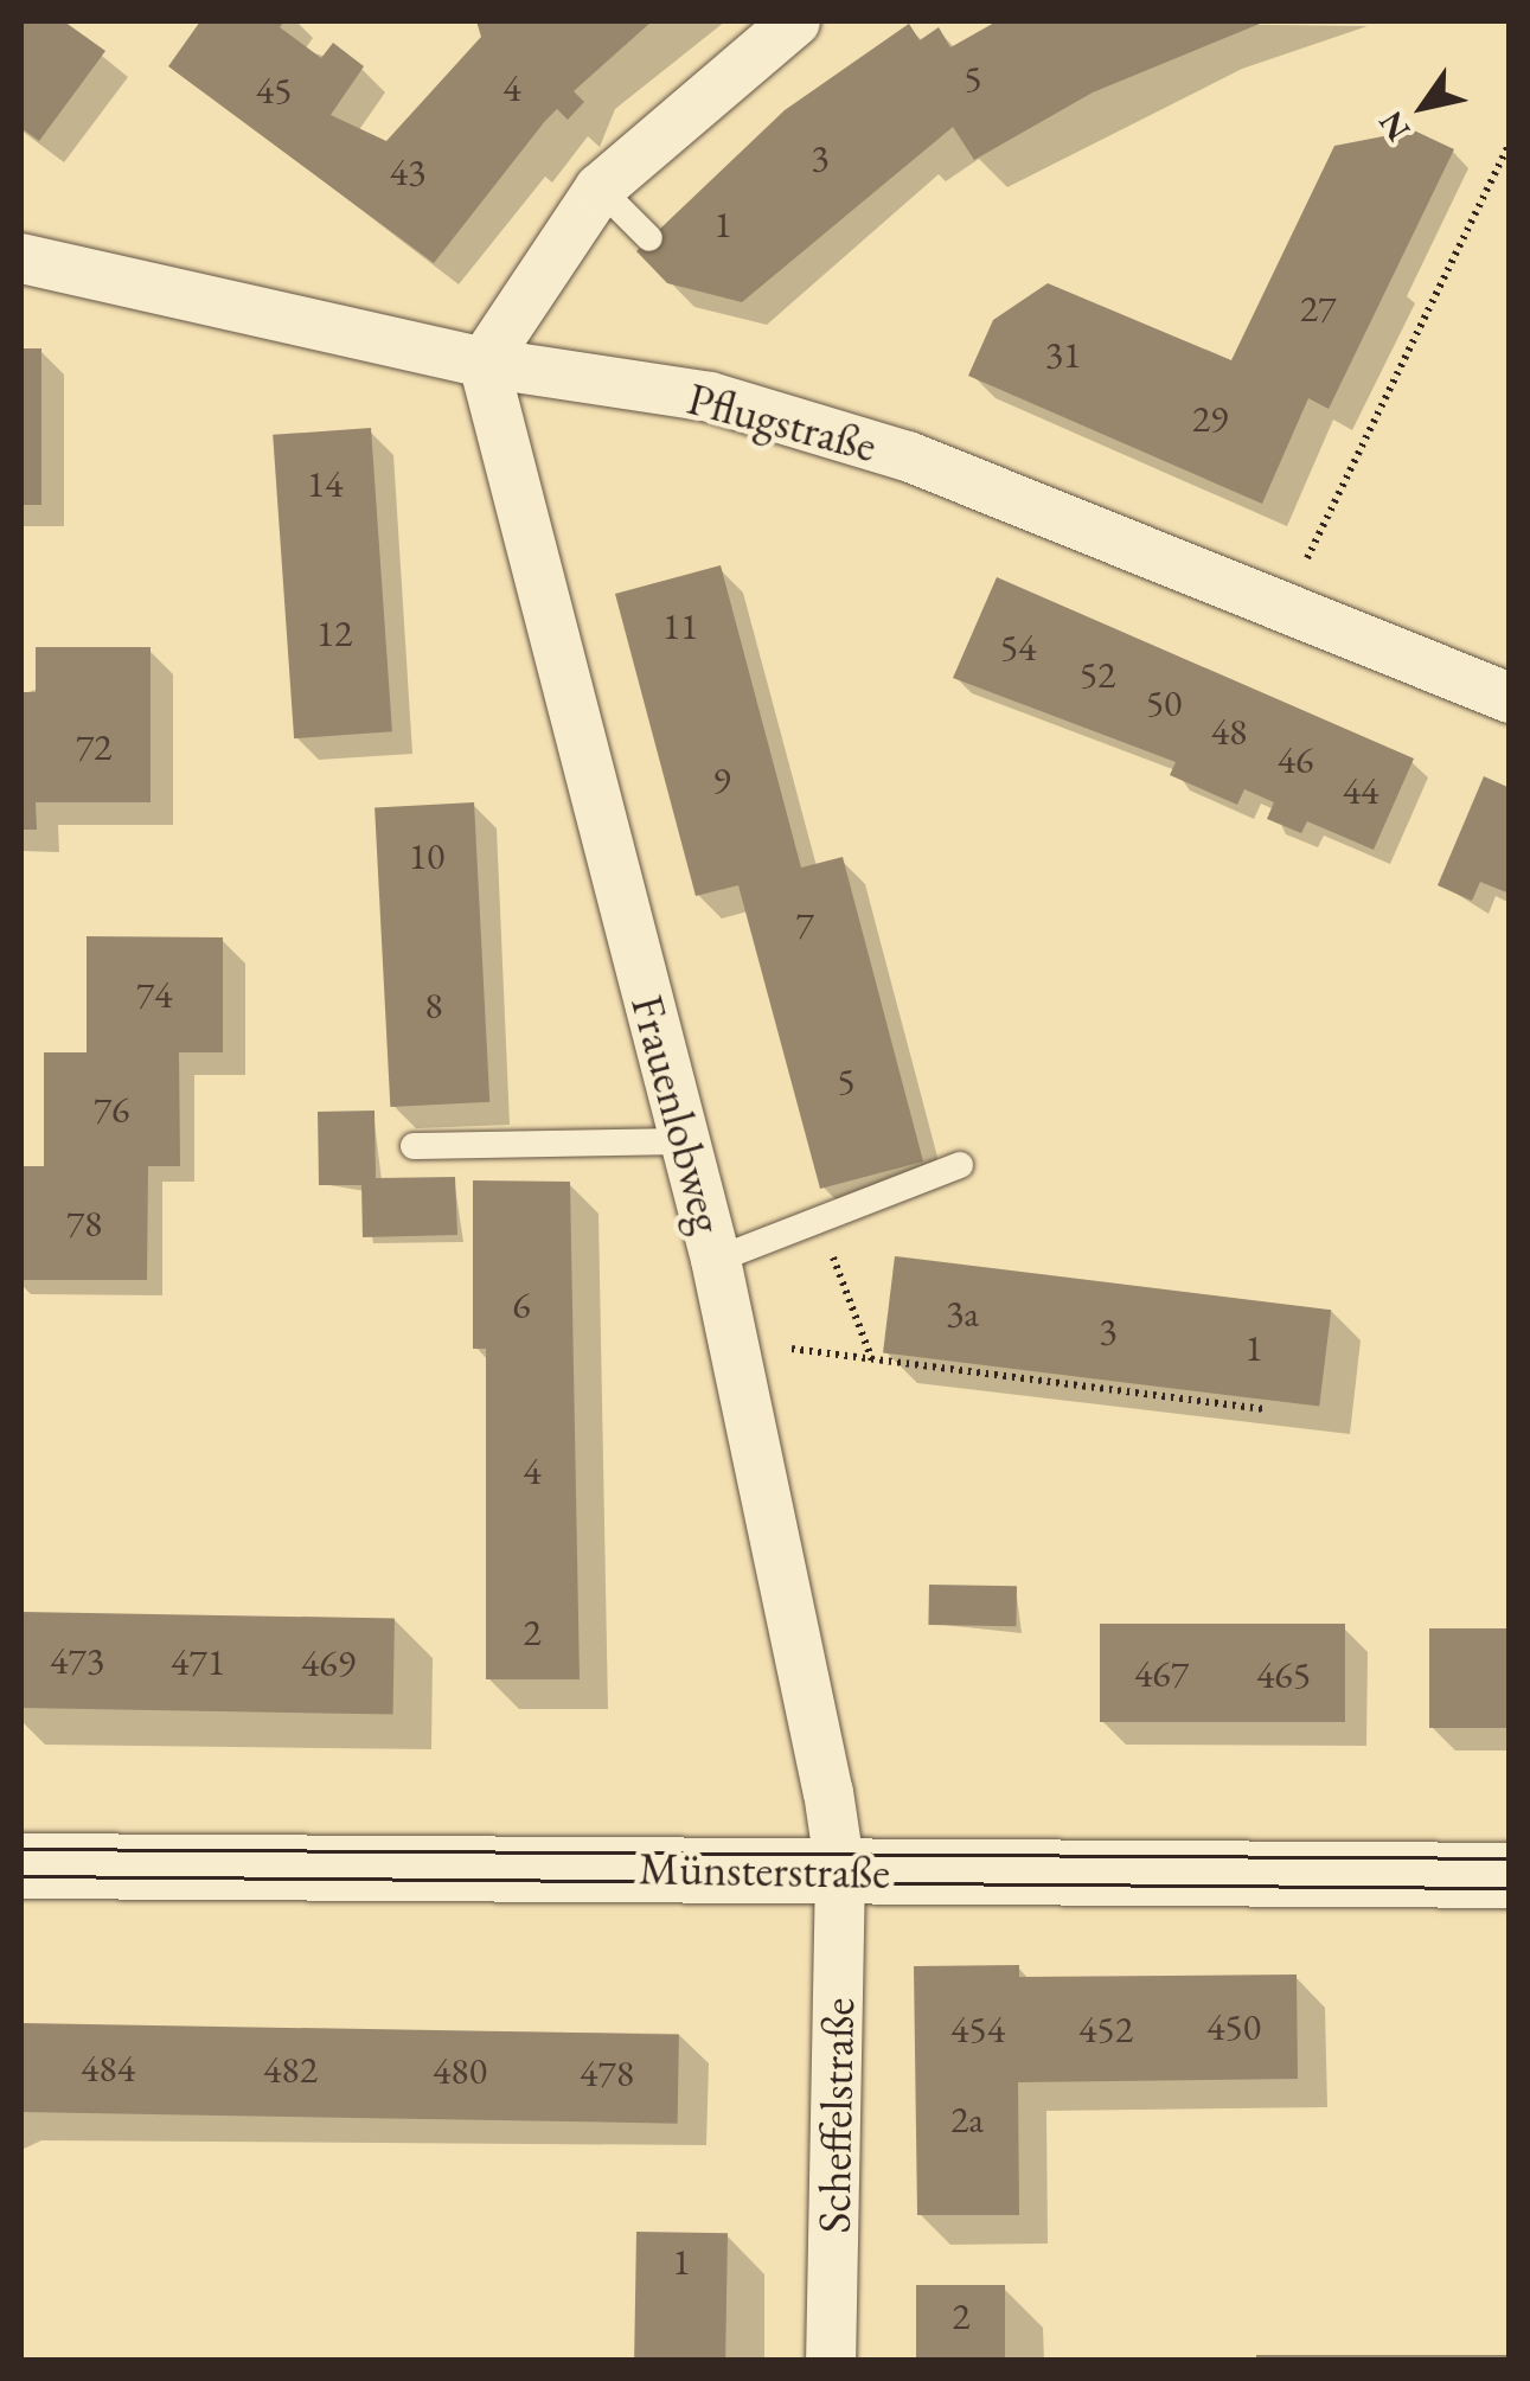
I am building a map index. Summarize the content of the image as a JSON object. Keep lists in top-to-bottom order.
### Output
{
  "streets": {
    "street": [
      "Pflugstraße",
      "Frauenlobweg",
      "Münsterstraße",
      "Scheffelstraße"
    ]
  },
  "crossings": [
    ["Pflugstraße", "Frauenlobweg"],
    ["Frauenlobweg", "Münsterstraße"],
    ["Frauenlobweg", "Scheffelstraße"],
    ["Münsterstraße", "Scheffelstraße"]
  ],
  "house_numbers": [
    "5",
    "4",
    "45",
    "3",
    "43",
    "1",
    "27",
    "31",
    "29",
    "14",
    "11",
    "12",
    "54",
    "52",
    "50",
    "48",
    "72",
    "46",
    "9",
    "44",
    "10",
    "7",
    "74",
    "8",
    "5",
    "76",
    "78",
    "6",
    "3a",
    "3",
    "1",
    "4",
    "2",
    "473",
    "471",
    "469",
    "467",
    "465",
    "450",
    "454",
    "452",
    "484",
    "482",
    "480",
    "478",
    "2a",
    "1",
    "2"
  ],
  "north": "bottom left"
}
